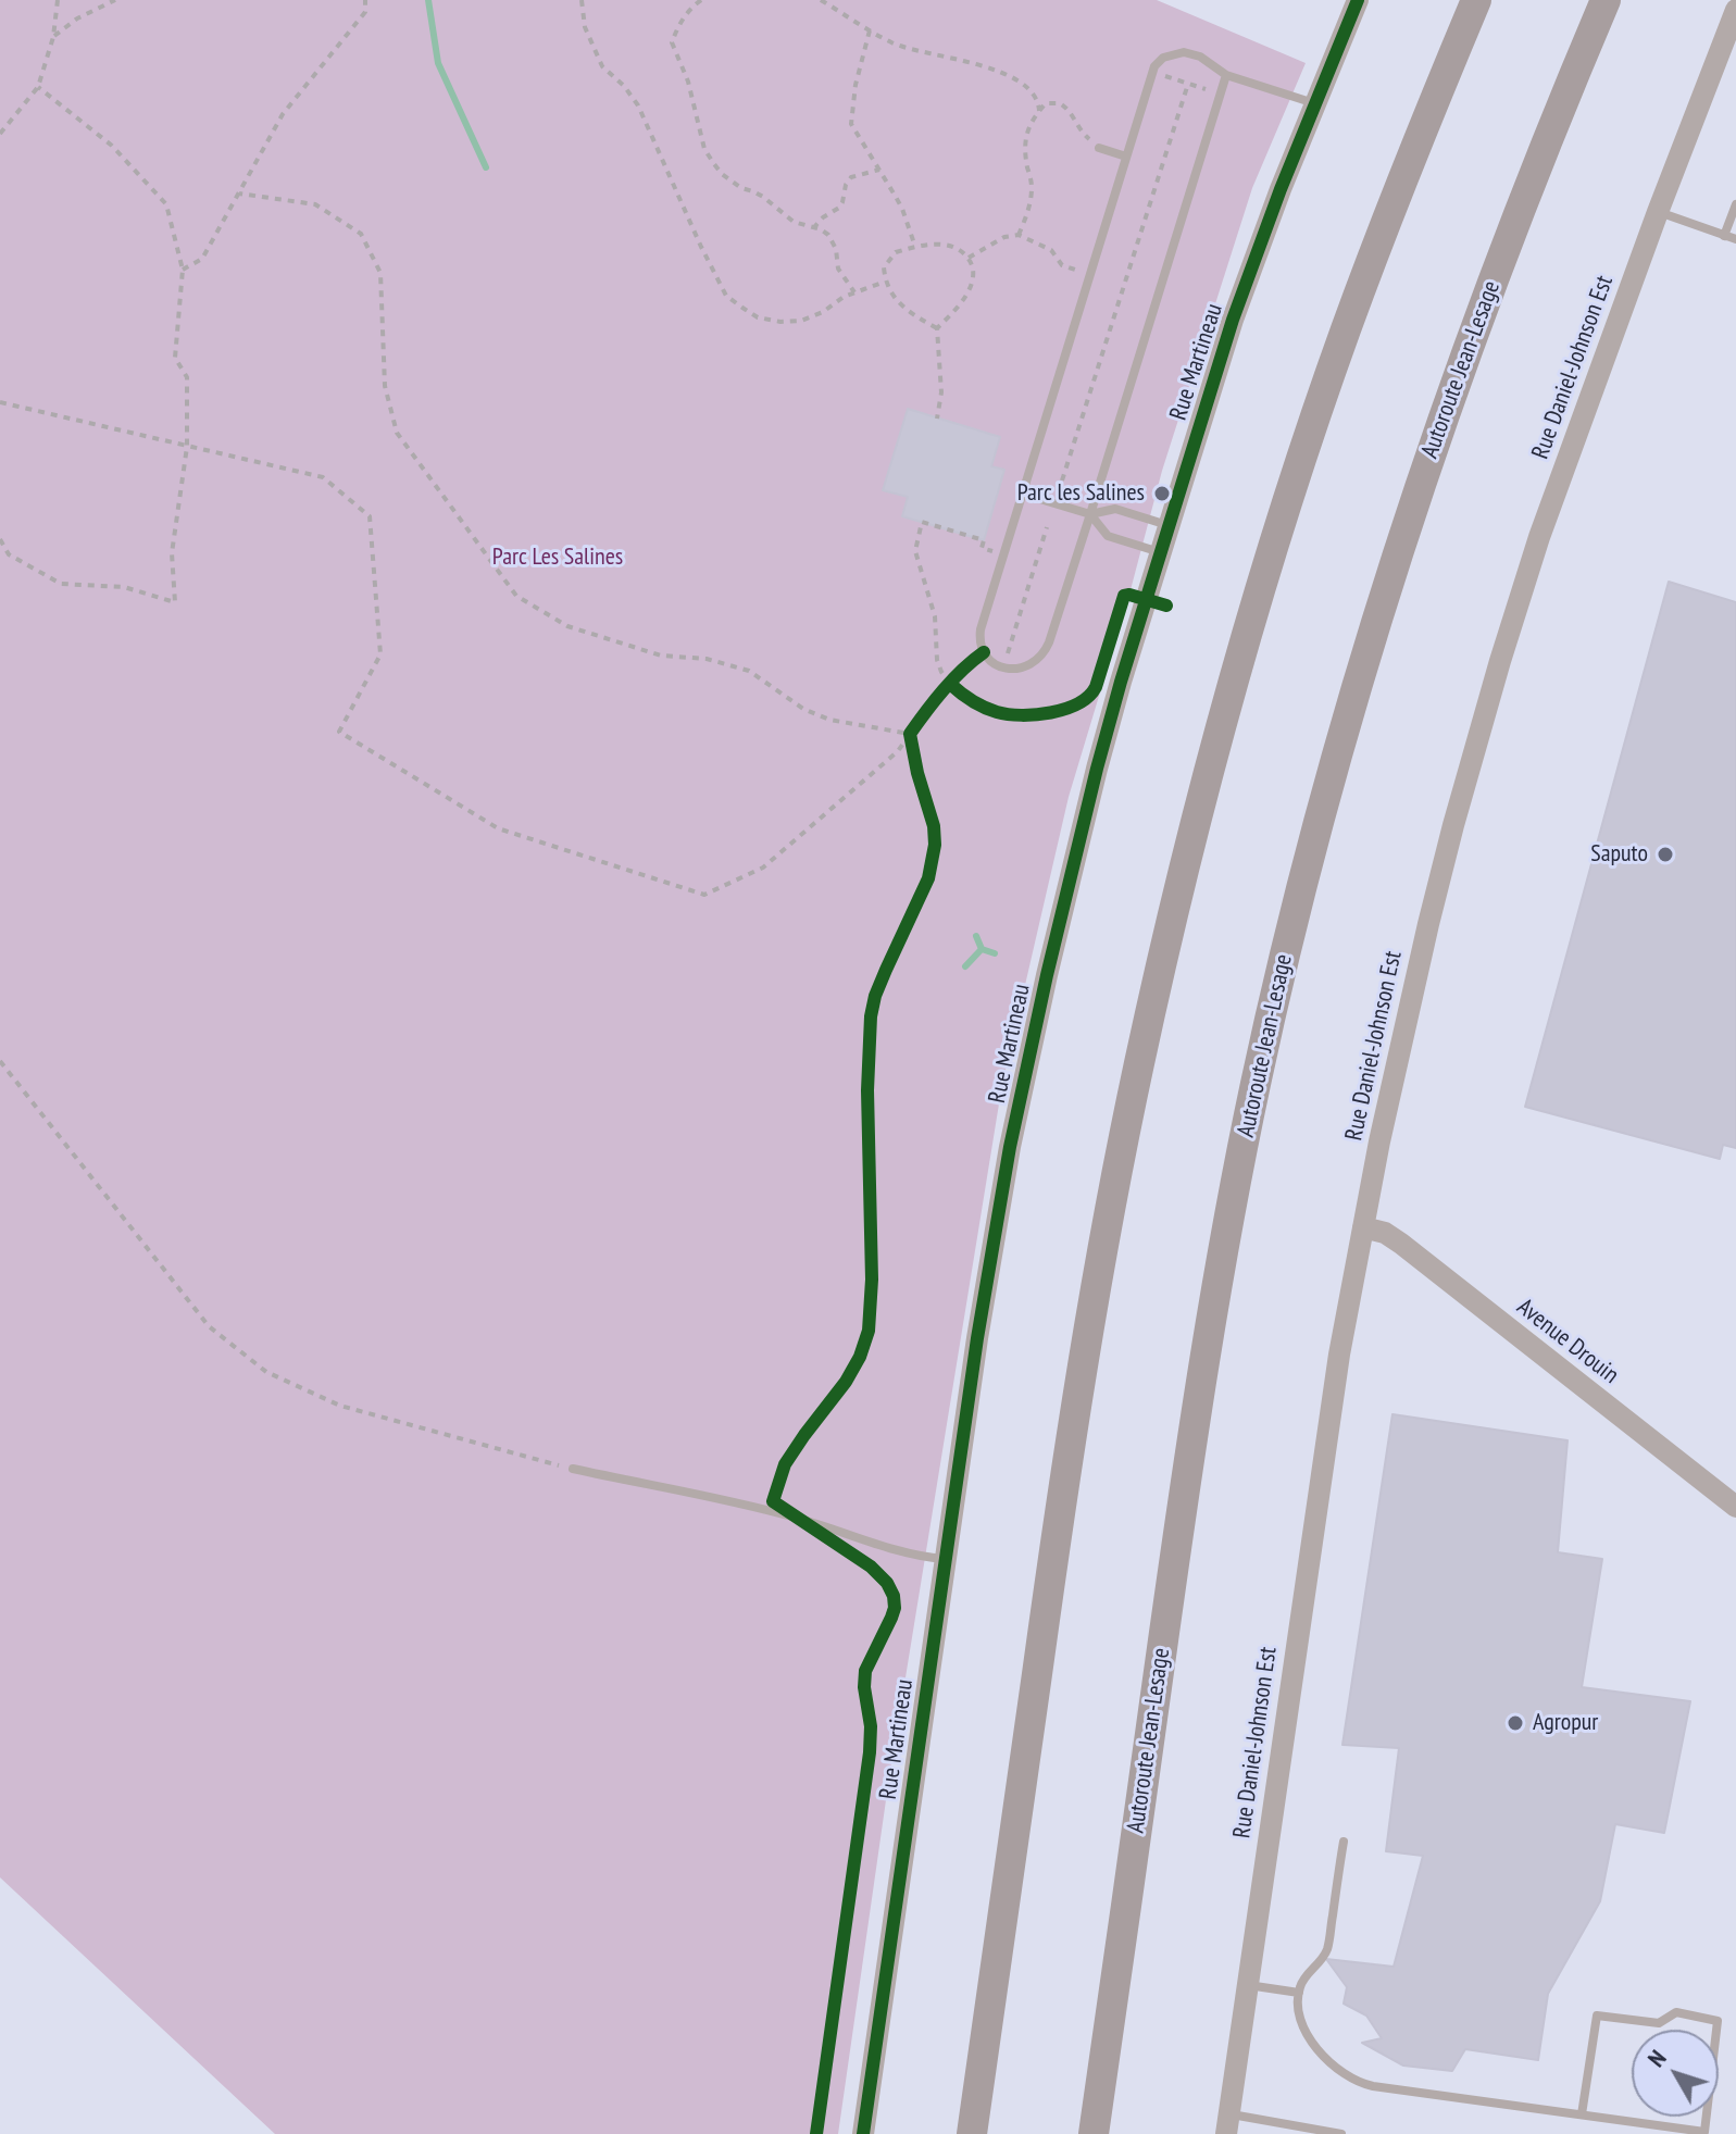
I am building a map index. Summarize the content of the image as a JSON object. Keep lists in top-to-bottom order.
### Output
{
  "streets": {
    "highway": ["Autoroute Jean-Lesage"],
    "street": ["Rue Martineau", "Rue Daniel-Johnson Est", "Avenue Drouin"]
  },
  "crossings": [
    ["Rue Daniel-Johnson Est", "Avenue Drouin"]
  ],
  "parks": ["Parc Les Salines"],
  "places": ["Parc les Salines", "Saputo", "Agropur"],
  "north": "top left"
}
